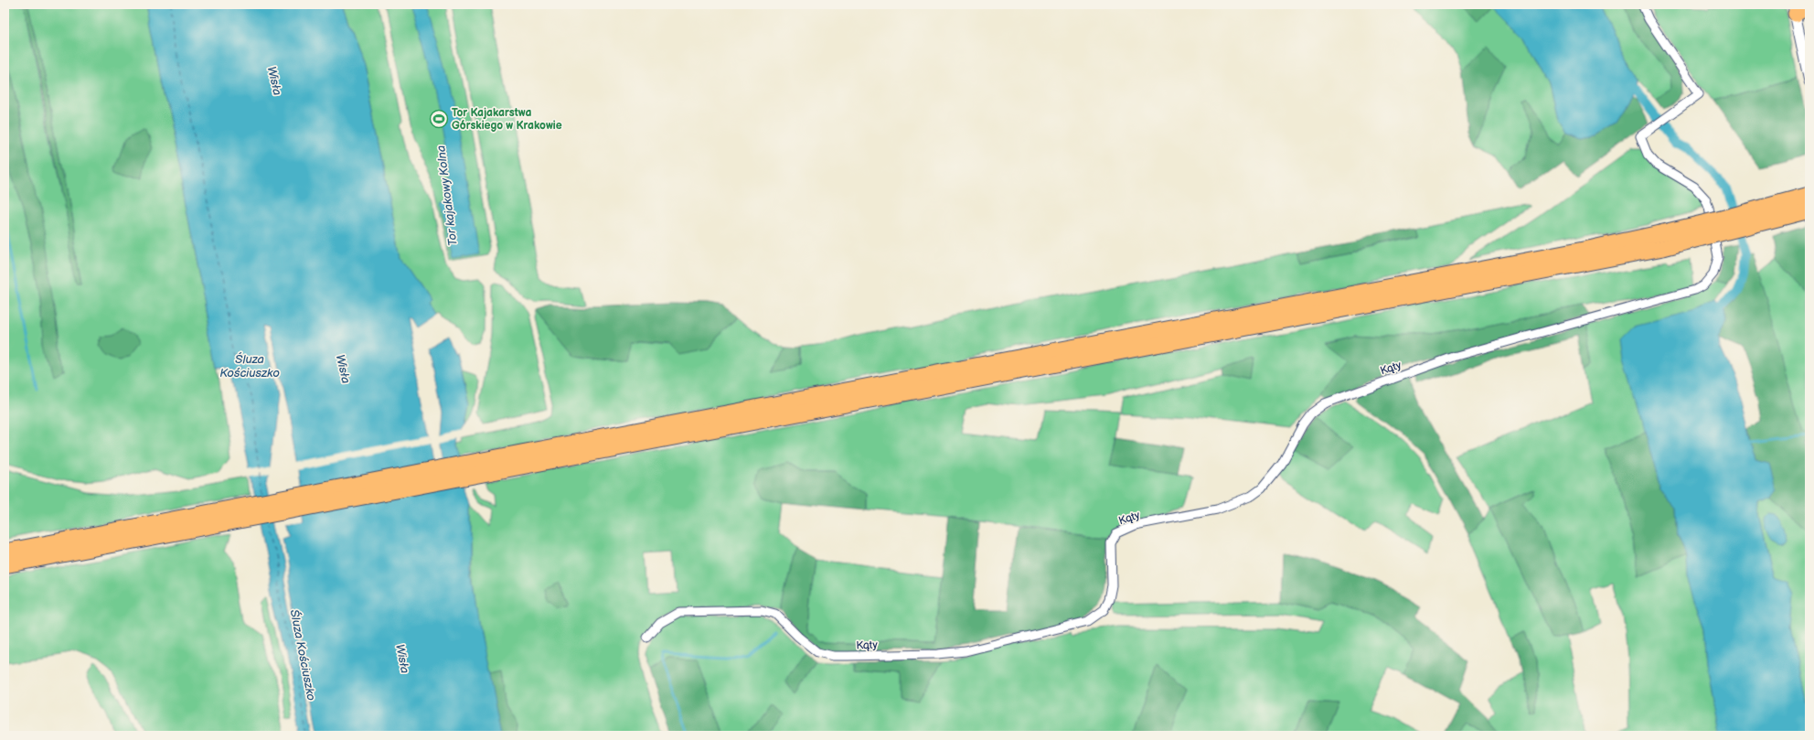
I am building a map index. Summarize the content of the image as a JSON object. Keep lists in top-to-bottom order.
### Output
{
  "streets": {
    "street": ["Kąty"]
  },
  "water": ["Wisła", "Tor kajakowy Kolna", "Śluza Kościuszko"],
  "places": {
    "sports": ["Tor Kajakarstwa Górskiego w Krakowie"]
  }
}
